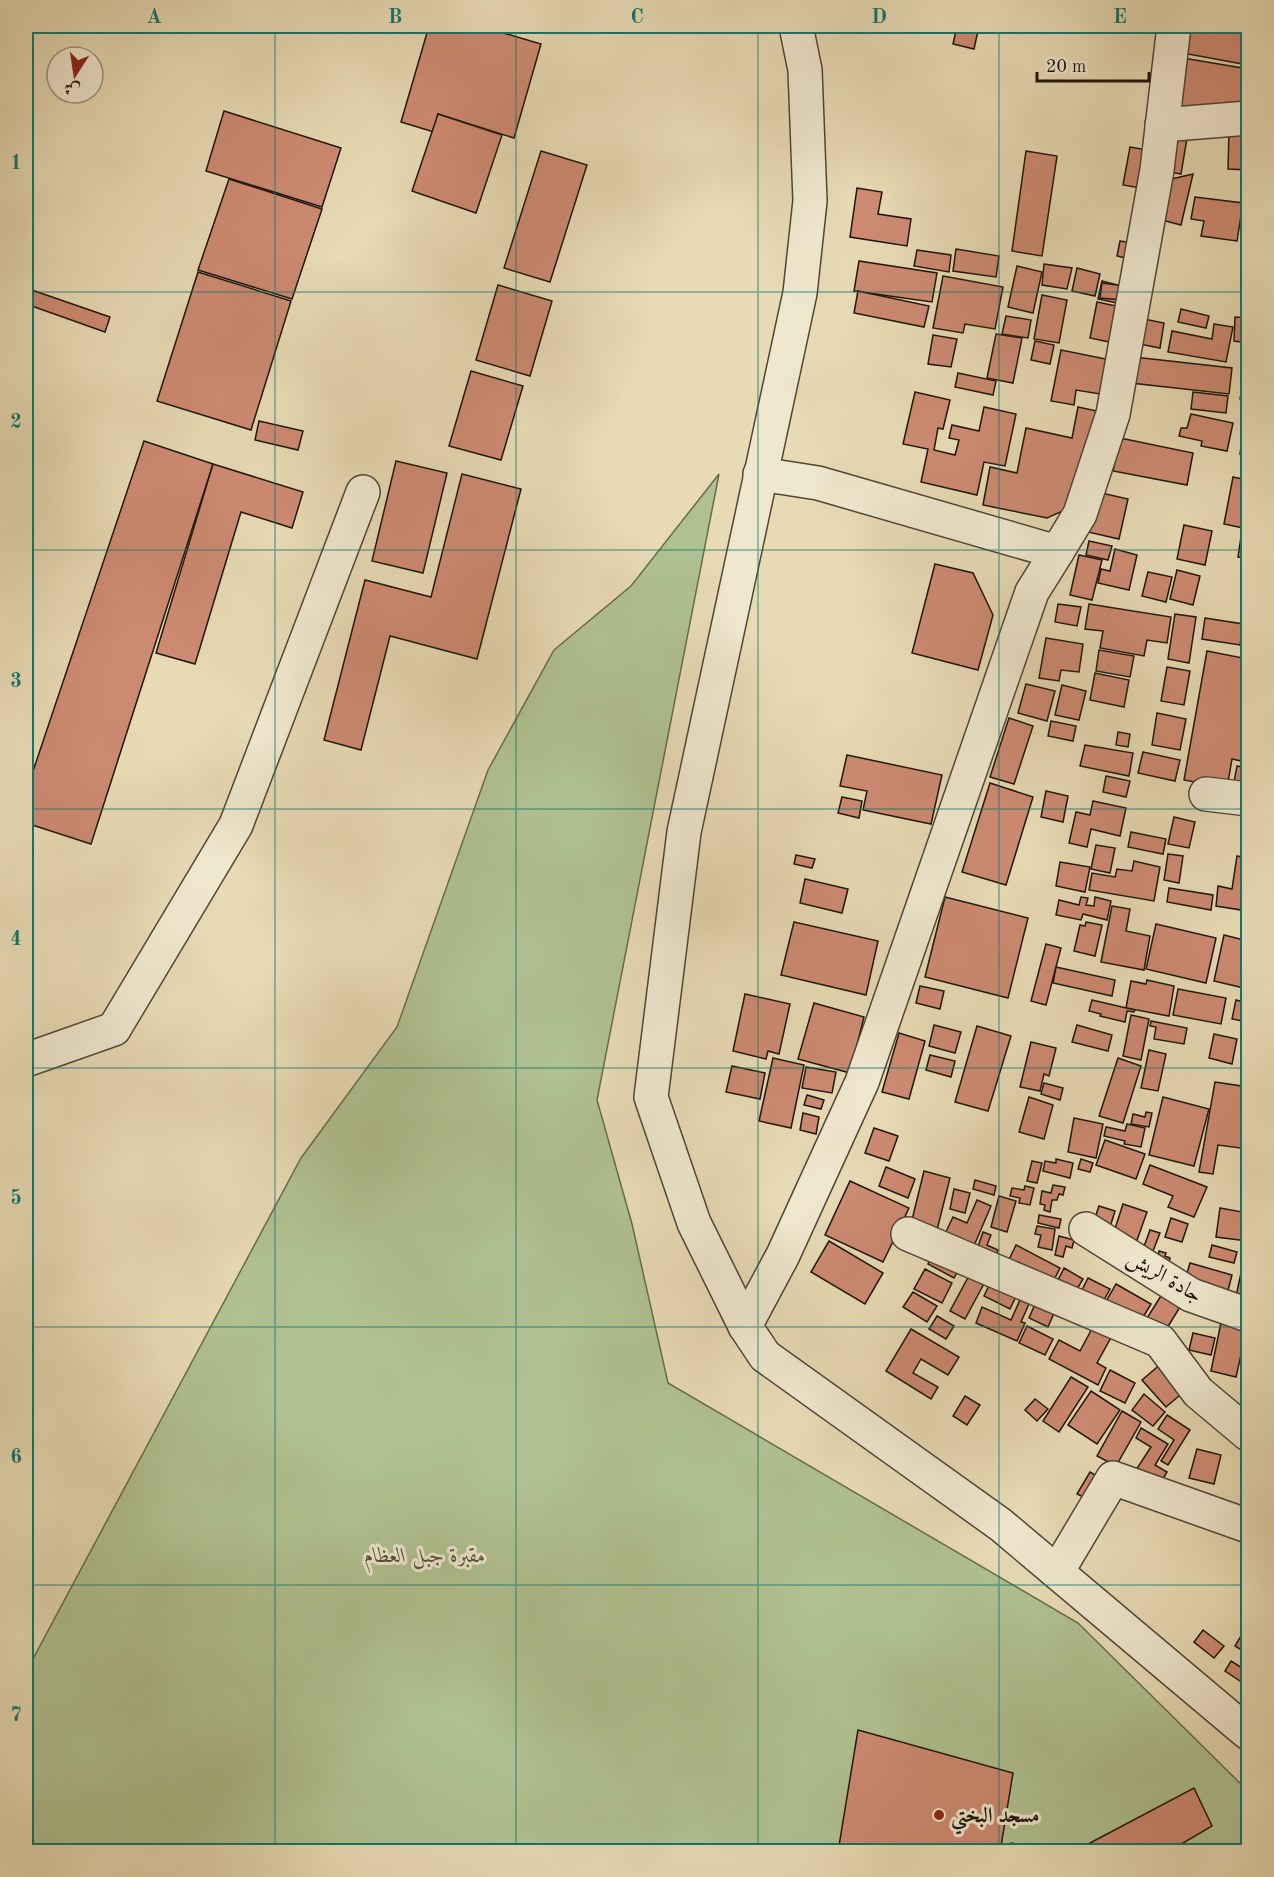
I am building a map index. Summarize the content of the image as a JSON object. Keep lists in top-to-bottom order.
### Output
{
  "streets": {
    "street": ["جادة الريش"]
  },
  "parks": ["مقبرة جبل العظام"],
  "places": ["مسجد البختي"],
  "scale_bar": "20 m",
  "north": "bottom",
  "grid": {
    "columns": [
      "A",
      "B",
      "C",
      "D",
      "E"
    ],
    "rows": [
      "1",
      "2",
      "3",
      "4",
      "5",
      "6",
      "7"
    ]
  }
}
